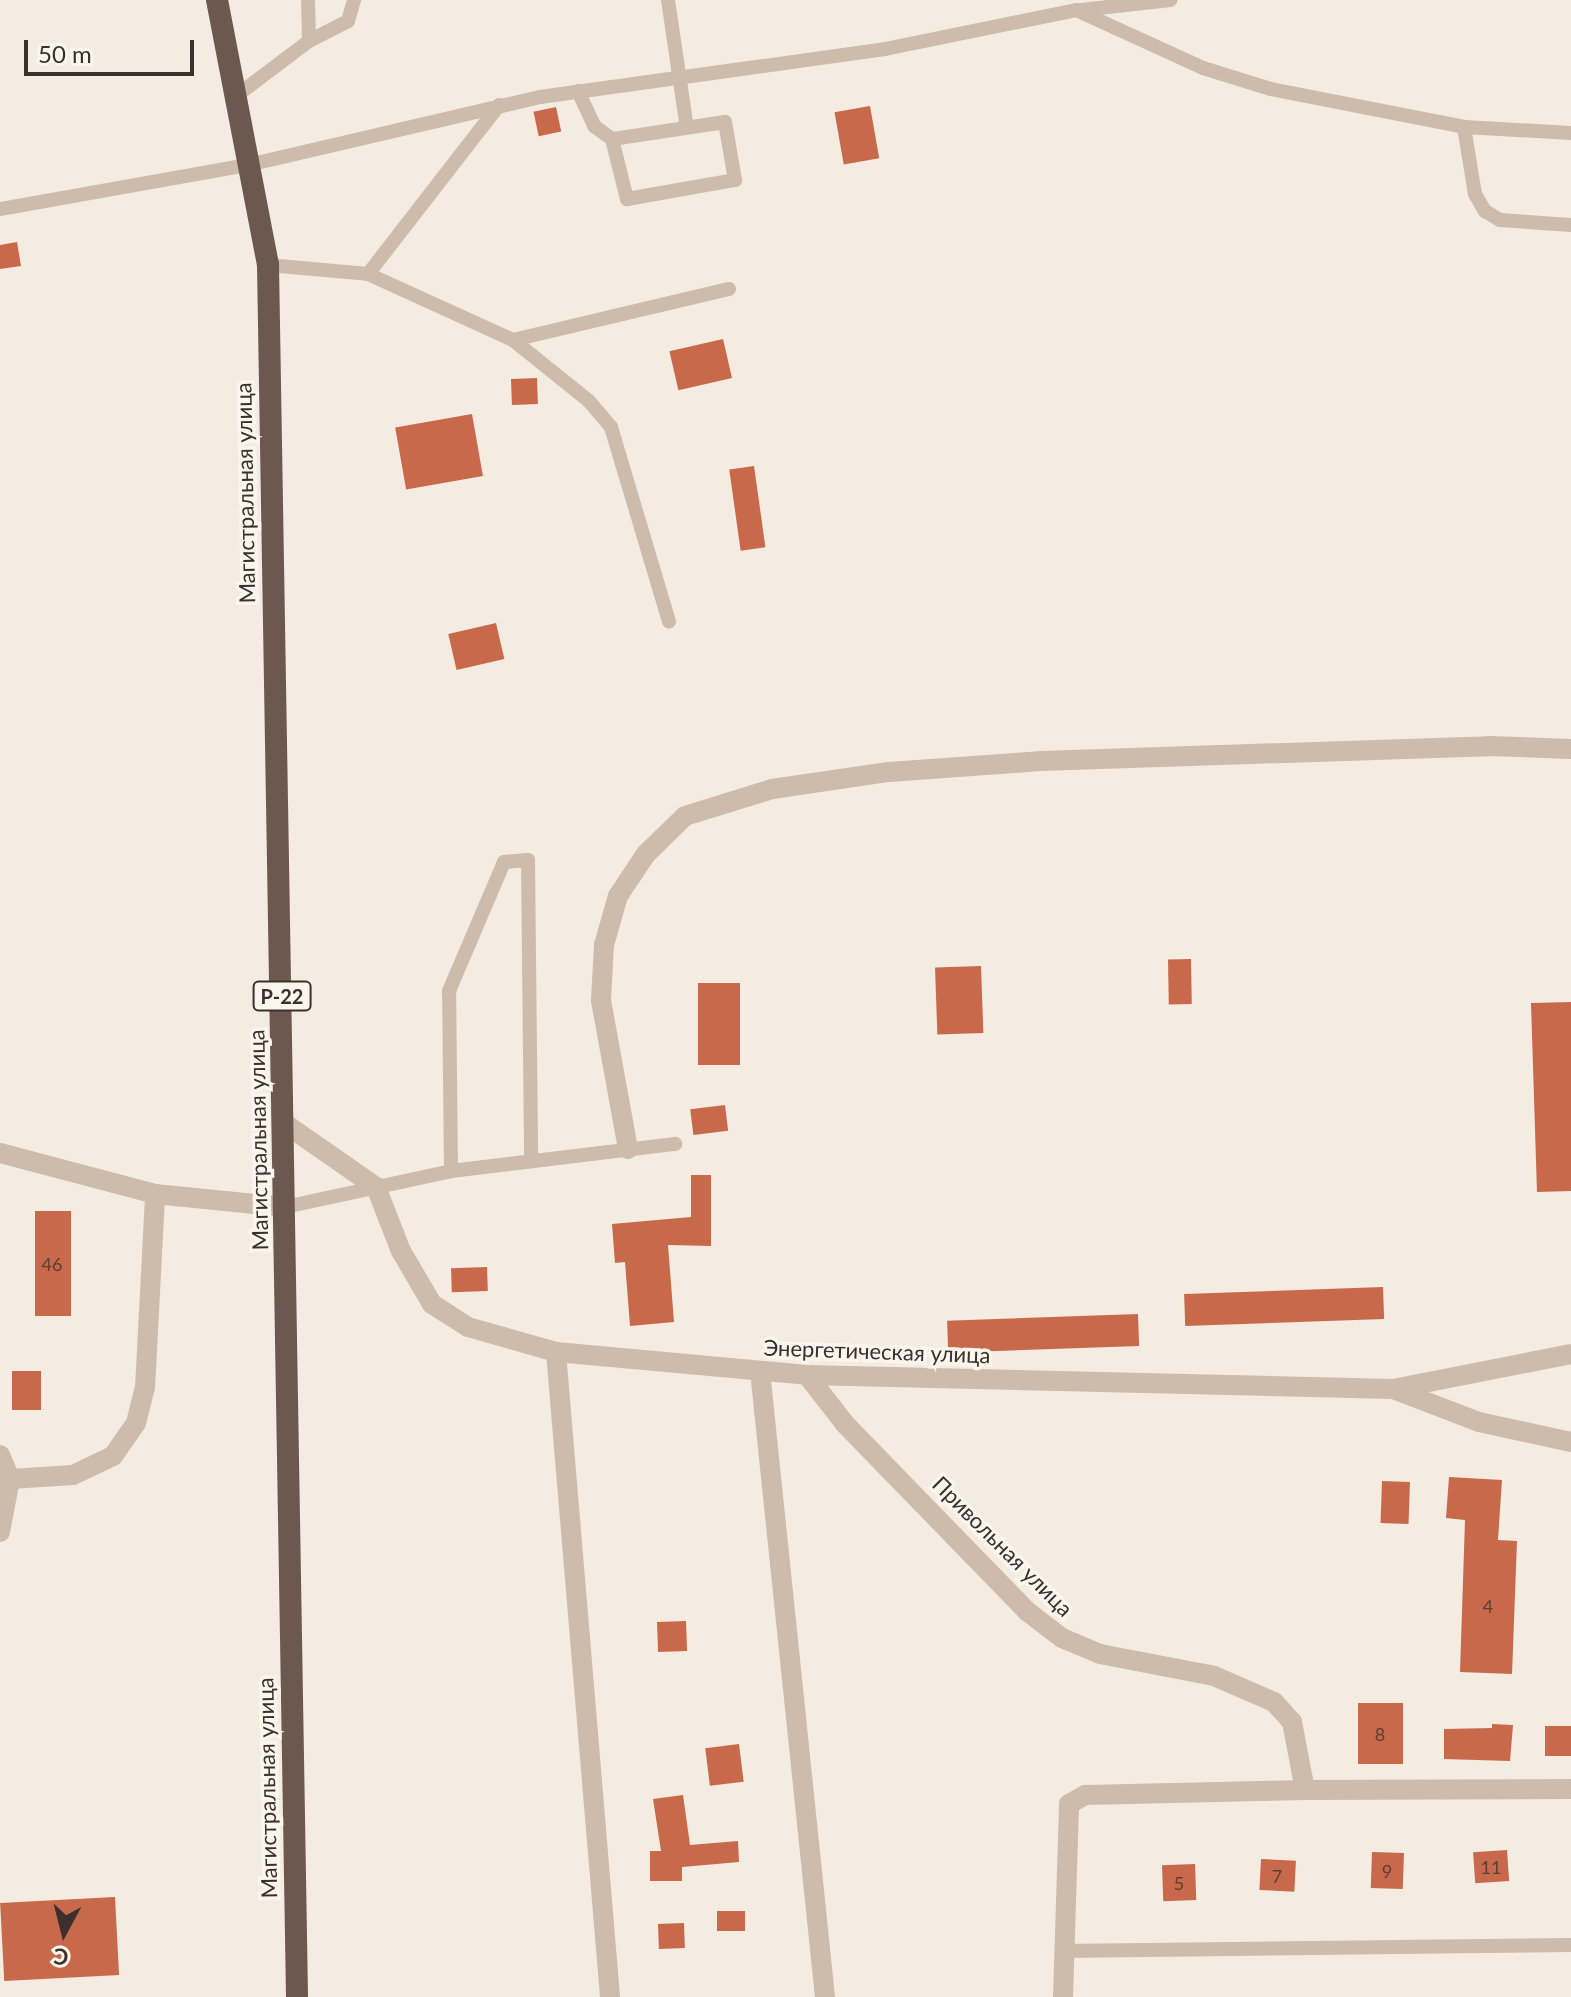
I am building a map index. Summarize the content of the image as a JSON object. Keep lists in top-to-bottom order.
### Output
{
  "streets": {
    "highway": ["Магистральная улица", "Р-22"],
    "street": ["Энергетическая улица", "Привольная улица"]
  },
  "crossings": [
    ["Энергетическая улица", "Привольная улица"]
  ],
  "house_numbers": [
    "46",
    "4",
    "8",
    "11",
    "9",
    "7",
    "5"
  ],
  "scale_bar": "50 m",
  "north": "bottom"
}
